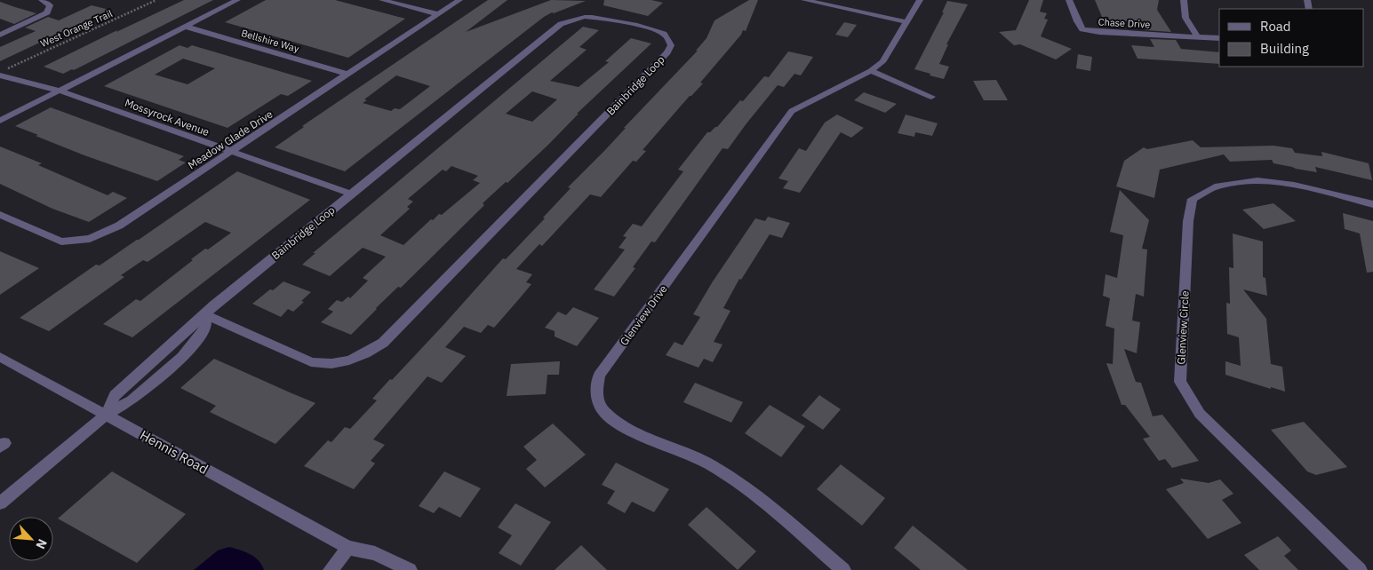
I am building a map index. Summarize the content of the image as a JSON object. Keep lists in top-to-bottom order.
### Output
{
  "streets": {
    "street": [
      "Chase Drive",
      "Bellshire Way",
      "Bainbridge Loop",
      "Mossyrock Avenue",
      "Meadow Glade Drive",
      "Glenview Drive",
      "Glenview Circle",
      "Hennis Road"
    ],
    "path": ["West Orange Trail"]
  },
  "crossings": [
    ["West Orange Trail", "Mossyrock Avenue"],
    ["Bellshire Way", "Meadow Glade Drive"],
    ["Bainbridge Loop", "Mossyrock Avenue"],
    ["Bainbridge Loop", "Hennis Road"],
    ["Mossyrock Avenue", "Meadow Glade Drive"]
  ],
  "legend": ["Road", "Building"],
  "north": "bottom right"
}
